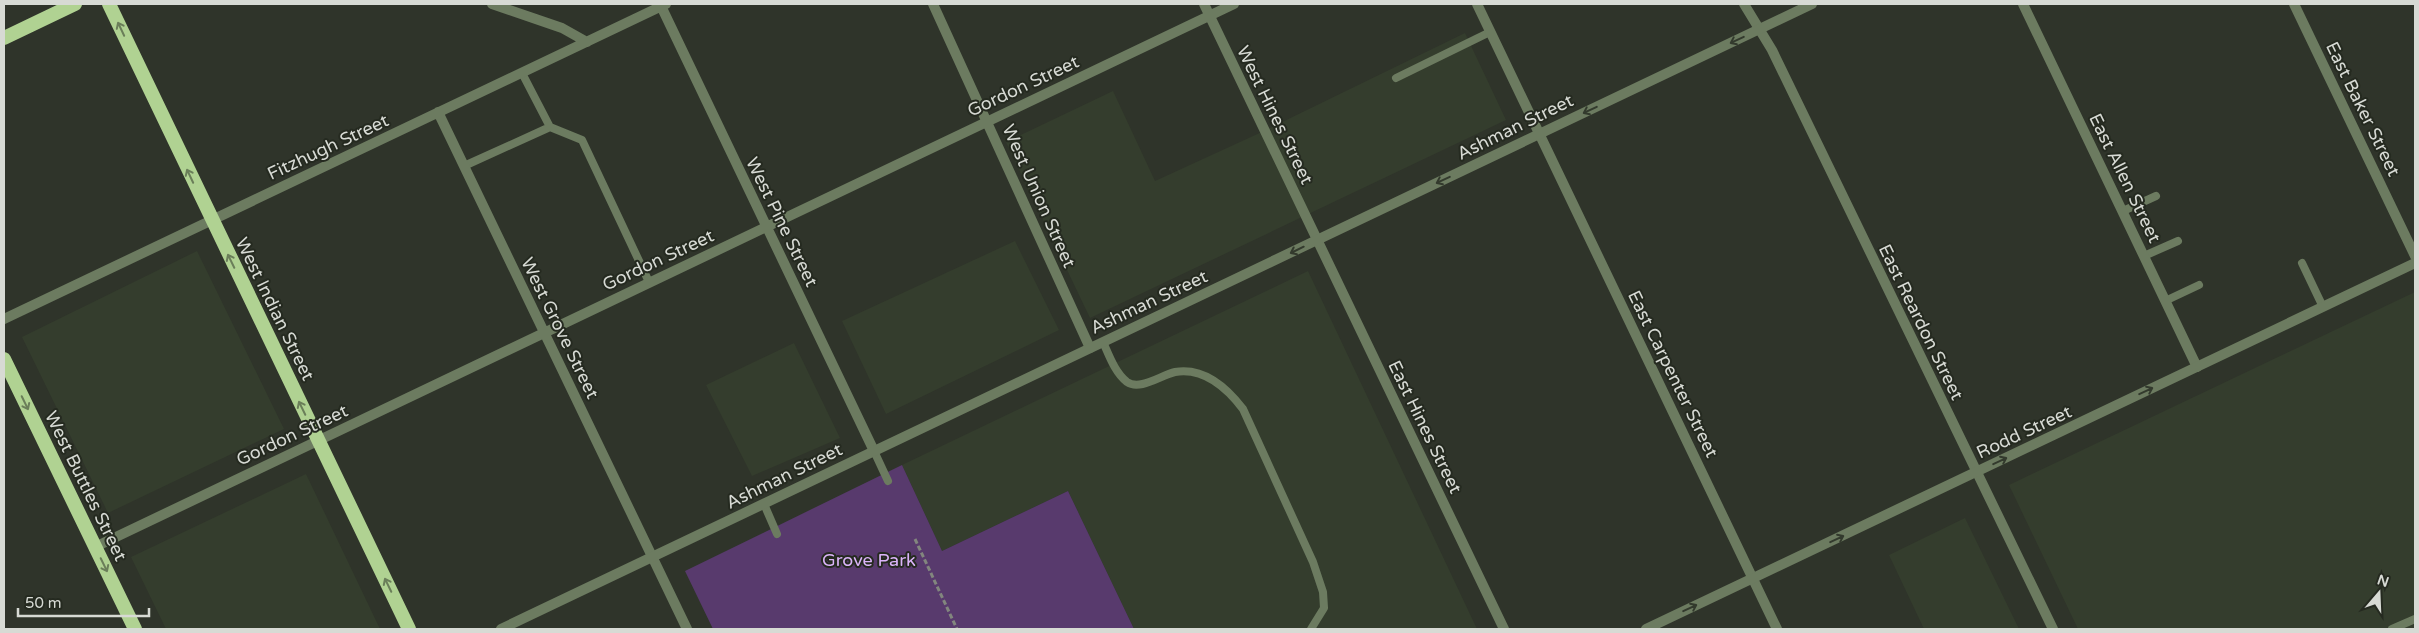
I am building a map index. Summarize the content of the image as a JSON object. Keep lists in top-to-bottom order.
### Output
{
  "streets": {
    "highway": ["West Indian Street", "West Buttles Street"],
    "street": [
      "Gordon Street",
      "East Baker Street",
      "West Hines Street",
      "Ashman Street",
      "Fitzhugh Street",
      "East Allen Street",
      "West Union Street",
      "West Pine Street",
      "East Reardon Street",
      "West Grove Street",
      "East Carpenter Street",
      "East Hines Street",
      "Rodd Street"
    ]
  },
  "crossings": [
    ["Gordon Street", "West Hines Street"],
    ["Gordon Street", "West Union Street"],
    ["Gordon Street", "West Pine Street"],
    ["Gordon Street", "West Indian Street"],
    ["Gordon Street", "West Grove Street"],
    ["Gordon Street", "West Buttles Street"],
    ["West Hines Street", "Ashman Street"],
    ["West Hines Street", "East Hines Street"],
    ["Ashman Street", "West Union Street"],
    ["Ashman Street", "West Pine Street"],
    ["Ashman Street", "East Reardon Street"],
    ["Ashman Street", "West Grove Street"],
    ["Ashman Street", "East Carpenter Street"],
    ["Ashman Street", "East Hines Street"],
    ["Fitzhugh Street", "West Pine Street"],
    ["Fitzhugh Street", "West Indian Street"],
    ["Fitzhugh Street", "West Grove Street"],
    ["East Allen Street", "Rodd Street"],
    ["East Reardon Street", "Rodd Street"],
    ["East Carpenter Street", "Rodd Street"]
  ],
  "one_way": [
    "Ashman Street",
    "West Indian Street",
    "Rodd Street",
    "West Buttles Street"
  ],
  "parks": ["Grove Park"],
  "scale_bar": "50 m",
  "north": "top"
}
